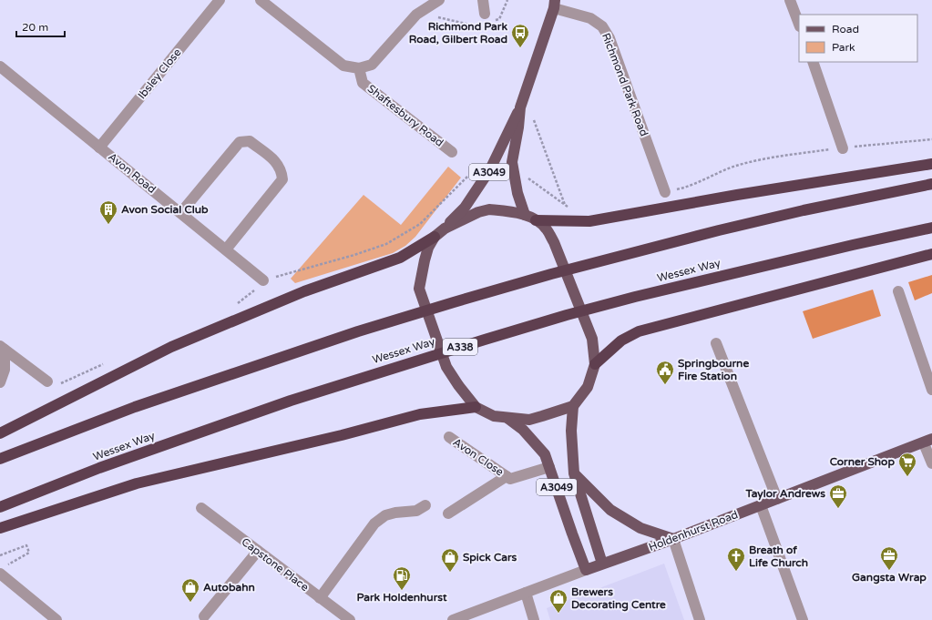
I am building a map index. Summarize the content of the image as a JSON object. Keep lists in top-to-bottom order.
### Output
{
  "streets": {
    "highway": ["Wessex Way", "A338"],
    "main road": ["Richmond Park Road", "A3049", "Holdenhurst Road"],
    "street": [
      "Ibsley Close",
      "Shaftesbury Road",
      "Avon Road",
      "Avon Close",
      "Capstone Place"
    ]
  },
  "crossings": [
    ["Ibsley Close", "Avon Road"],
    ["Richmond Park Road", "A3049"],
    ["A3049", "Avon Close"],
    ["A3049", "Holdenhurst Road"]
  ],
  "places": {
    "bus stop": ["Richmond Park Road, Gilbert Road"],
    "building": ["Avon Social Club"],
    "public building": ["Springbourne Fire Station"],
    "supermarket": ["Corner Shop"],
    "office": ["Taylor Andrews", "Gangsta Wrap"],
    "church": ["Breath of Life Church"],
    "shop": ["Spick Cars", "Autobahn", "Brewers Decorating Centre"],
    "fuel station": ["Park Holdenhurst"]
  },
  "legend": ["Road", "Park"],
  "scale_bar": "20 m"
}
